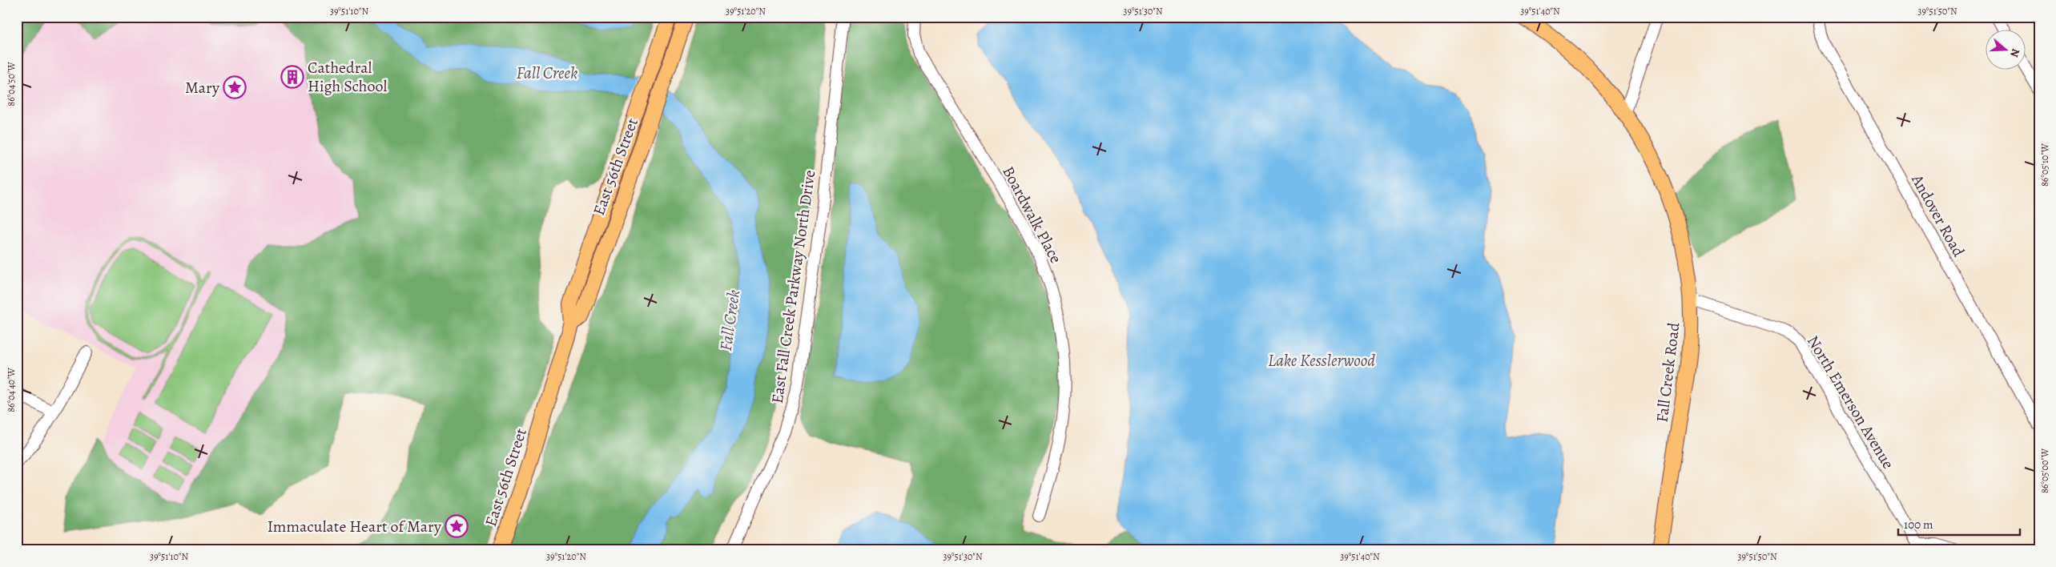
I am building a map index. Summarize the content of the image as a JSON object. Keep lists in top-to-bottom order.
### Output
{
  "streets": {
    "main road": ["East 56th Street", "Fall Creek Road"],
    "street": [
      "Boardwalk Place",
      "Andover Road",
      "East Fall Creek Parkway North Drive",
      "North Emerson Avenue"
    ]
  },
  "crossings": [
    ["Fall Creek Road", "North Emerson Avenue"]
  ],
  "water": ["Fall Creek", "Lake Kesslerwood"],
  "places": {
    "building": ["Cathedral High School"],
    "place": ["Mary", "Immaculate Heart of Mary"]
  },
  "scale_bar": "100 m",
  "north": "right",
  "coordinates": [
    "39°51'10\"N",
    "39°51'20\"N",
    "39°51'30\"N",
    "39°51'40\"N",
    "39°51'50\"N",
    "86°04'50\"W",
    "86°05'10\"W",
    "86°04'40\"W",
    "86°05'00\"W"
  ]
}
